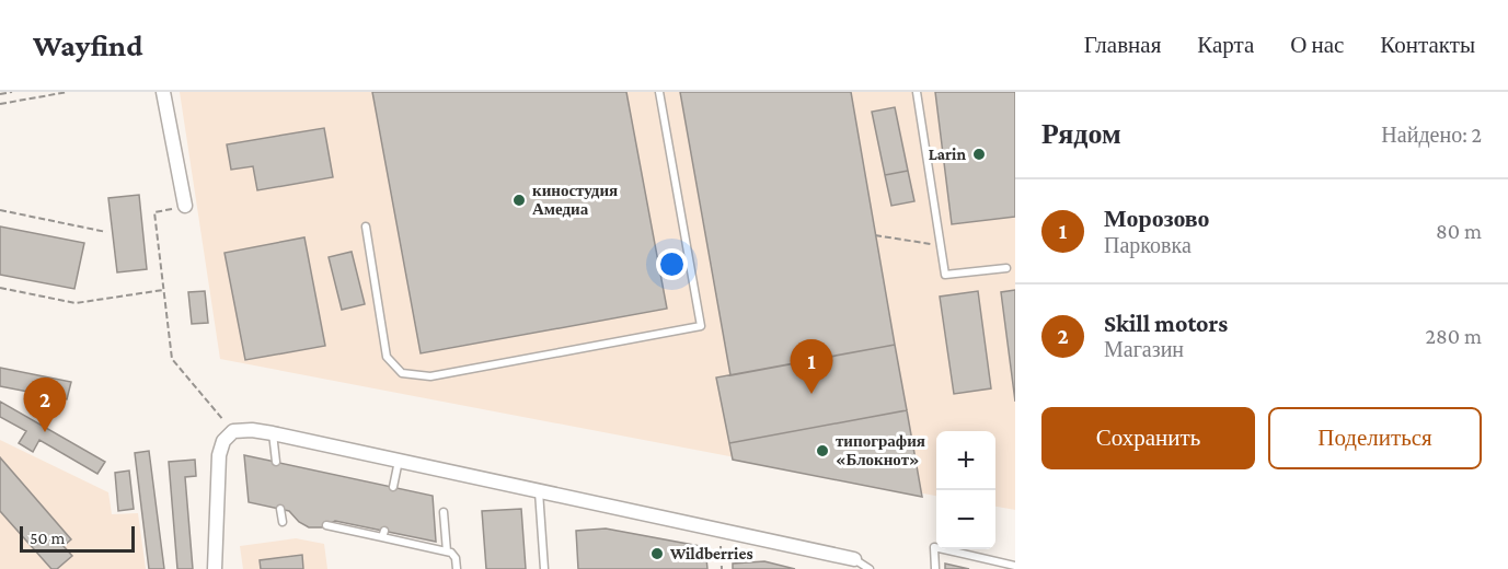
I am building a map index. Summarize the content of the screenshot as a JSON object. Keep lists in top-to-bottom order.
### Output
{
  "places": [
    "Larin",
    "киностудия Амедиа",
    "типография «Блокнот»",
    "Wildberries"
  ],
  "scale_bar": "50 m",
  "page": {
    "header": "Wayfind",
    "nav": [
      "Главная",
      "Карта",
      "О нас",
      "Контакты"
    ],
    "heading": ["Рядом", "Найдено: 2"],
    "list": [
      {
        "mark": "1",
        "name": "Морозово",
        "note": "Парковка",
        "value": "80 m"
      },
      {
        "mark": "2",
        "name": "Skill motors",
        "note": "Магазин",
        "value": "280 m"
      }
    ],
    "pins": ["1", "2"],
    "buttons": ["Сохранить", "Поделиться"],
    "map_buttons": ["+", "−"],
    "scale": "50 m"
  }
}
